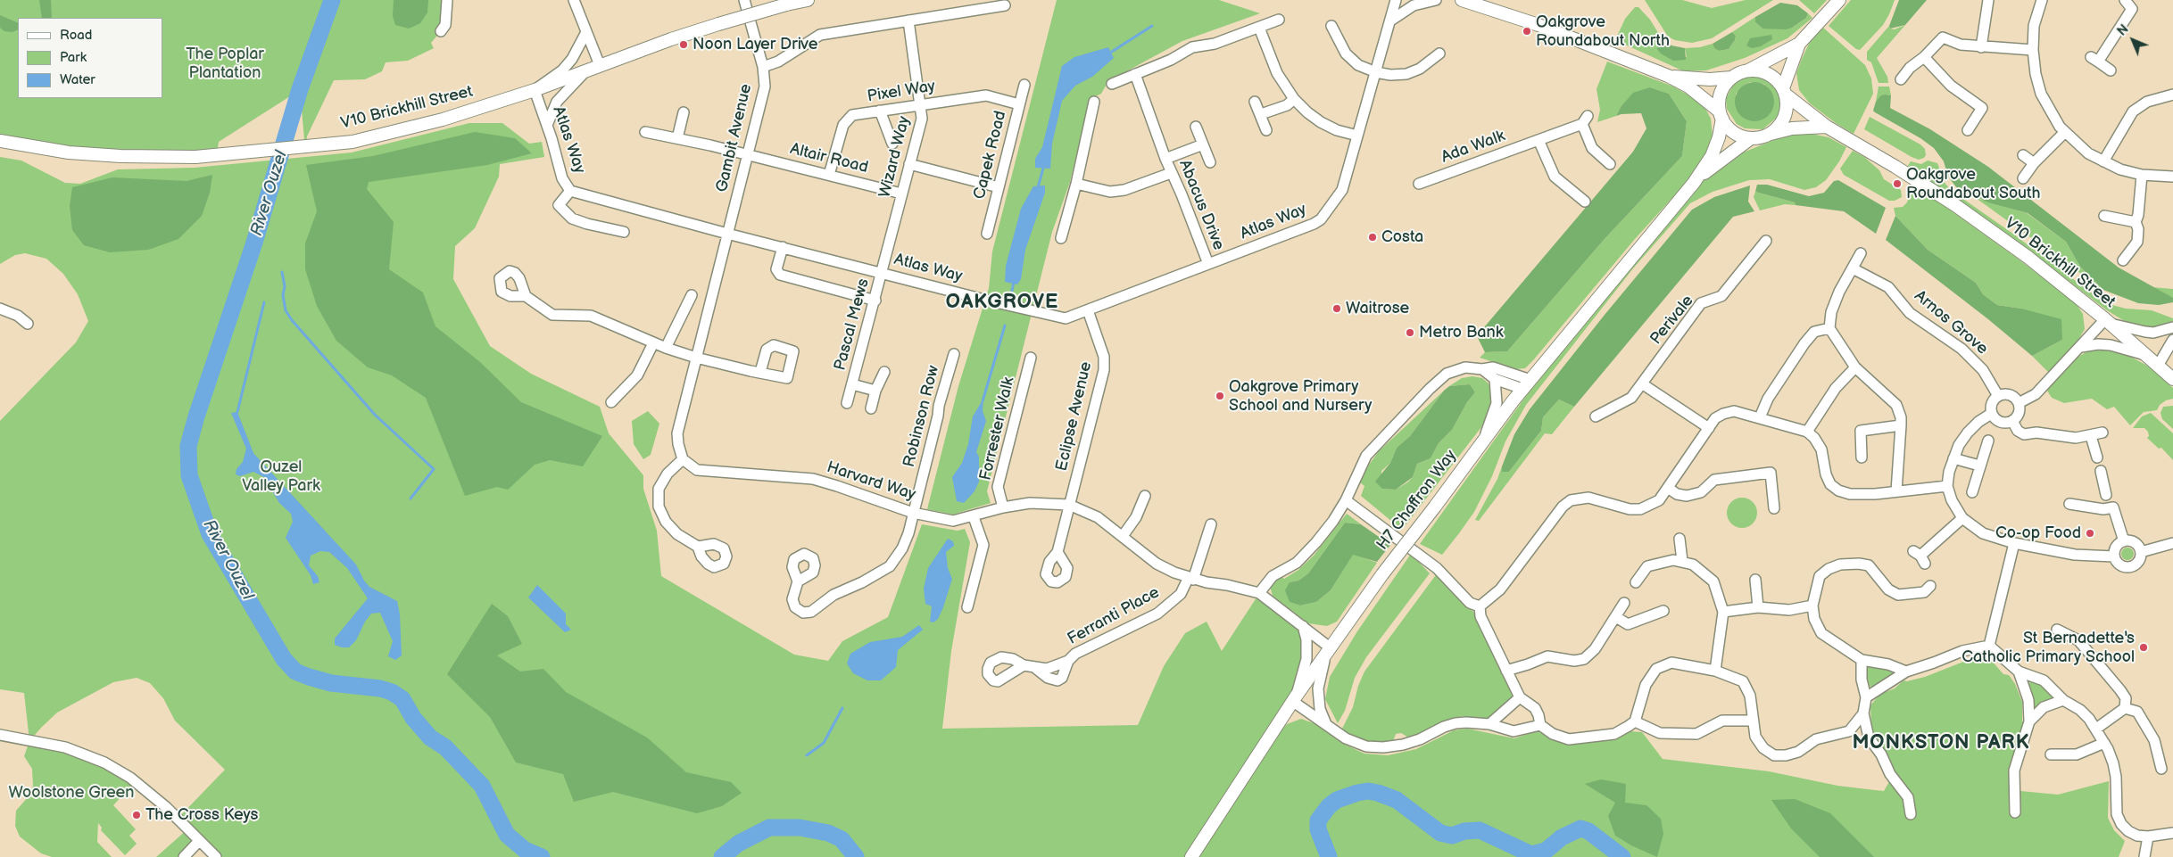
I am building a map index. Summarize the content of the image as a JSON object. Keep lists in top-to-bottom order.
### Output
{
  "streets": {
    "street": [
      "Pixel Way",
      "V10 Brickhill Street",
      "Gambit Avenue",
      "Atlas Way",
      "Ada Walk",
      "Capek Road",
      "Wizard Way",
      "Altair Road",
      "Abacus Drive",
      "Perivale",
      "Arnos Grove",
      "Pascal Mews",
      "Robinson Row",
      "Eclipse Avenue",
      "Forrester Walk",
      "Harvard Way",
      "H7 Chaffron Way",
      "Ferranti Place"
    ]
  },
  "crossings": [
    ["Pixel Way", "Capek Road"],
    ["Pixel Way", "Wizard Way"],
    ["Pixel Way", "Altair Road"],
    ["V10 Brickhill Street", "Atlas Way"],
    ["V10 Brickhill Street", "H7 Chaffron Way"],
    ["Gambit Avenue", "Atlas Way"],
    ["Gambit Avenue", "Altair Road"],
    ["Atlas Way", "Wizard Way"],
    ["Atlas Way", "Abacus Drive"],
    ["Atlas Way", "Pascal Mews"],
    ["Atlas Way", "Eclipse Avenue"],
    ["Wizard Way", "Altair Road"],
    ["Wizard Way", "Pascal Mews"],
    ["Robinson Row", "Harvard Way"],
    ["Eclipse Avenue", "Harvard Way"],
    ["Forrester Walk", "Harvard Way"],
    ["Harvard Way", "Ferranti Place"]
  ],
  "districts": ["OAKGROVE", "MONKSTON PARK"],
  "water": ["River Ouzel"],
  "parks": ["The Poplar Plantation", "Ouzel Valley Park", "Woolstone Green"],
  "places": [
    "Oakgrove Roundabout North",
    "Noon Layer Drive",
    "Oakgrove Roundabout South",
    "Costa",
    "Waitrose",
    "Metro Bank",
    "Oakgrove Primary School and Nursery",
    "Co-op Food",
    "St Bernadette's Catholic Primary School",
    "The Cross Keys"
  ],
  "legend": ["Road", "Park", "Water"],
  "north": "top left"
}
